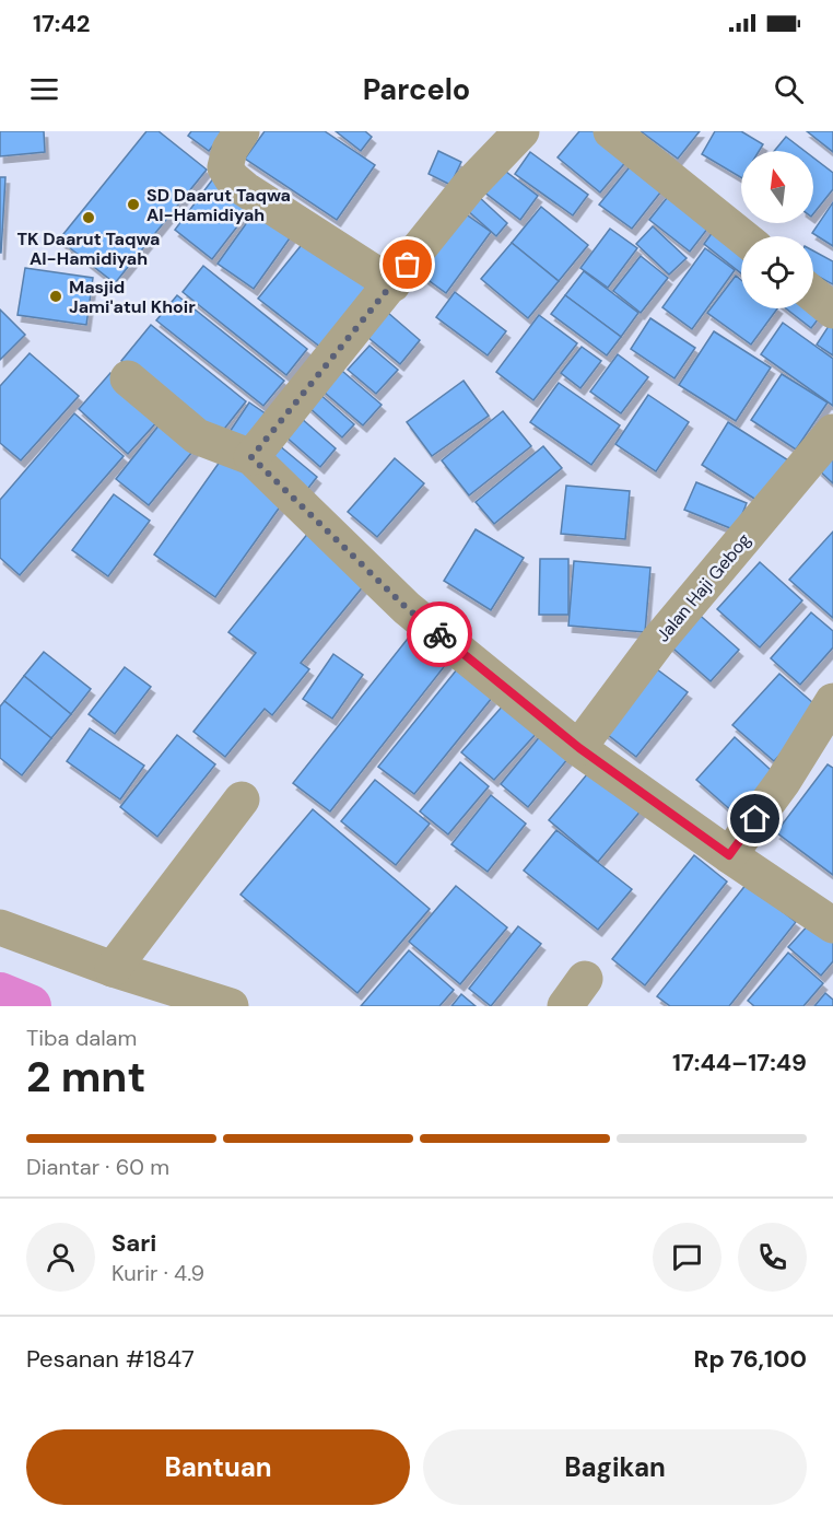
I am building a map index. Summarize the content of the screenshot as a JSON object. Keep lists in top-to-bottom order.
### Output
{
  "streets": {
    "street": ["Jalan Haji Gebog"]
  },
  "places": ["SD Daarut Taqwa Al-Hamidiyah", "TK Daarut Taqwa Al-Hamidiyah", "Masjid Jami'atul Khoir"],
  "north": "top",
  "page": {
    "status": "17:42",
    "header": "Parcelo",
    "heading": ["2 mnt", "Tiba dalam", "17:44–17:49"],
    "panel": [
      "Sari",
      "Kurir · 4.9",
      "Pesanan #1847",
      "Rp 76,100"
    ],
    "bar": "Diantar · 60 m",
    "buttons": ["Bantuan", "Bagikan"]
  }
}
